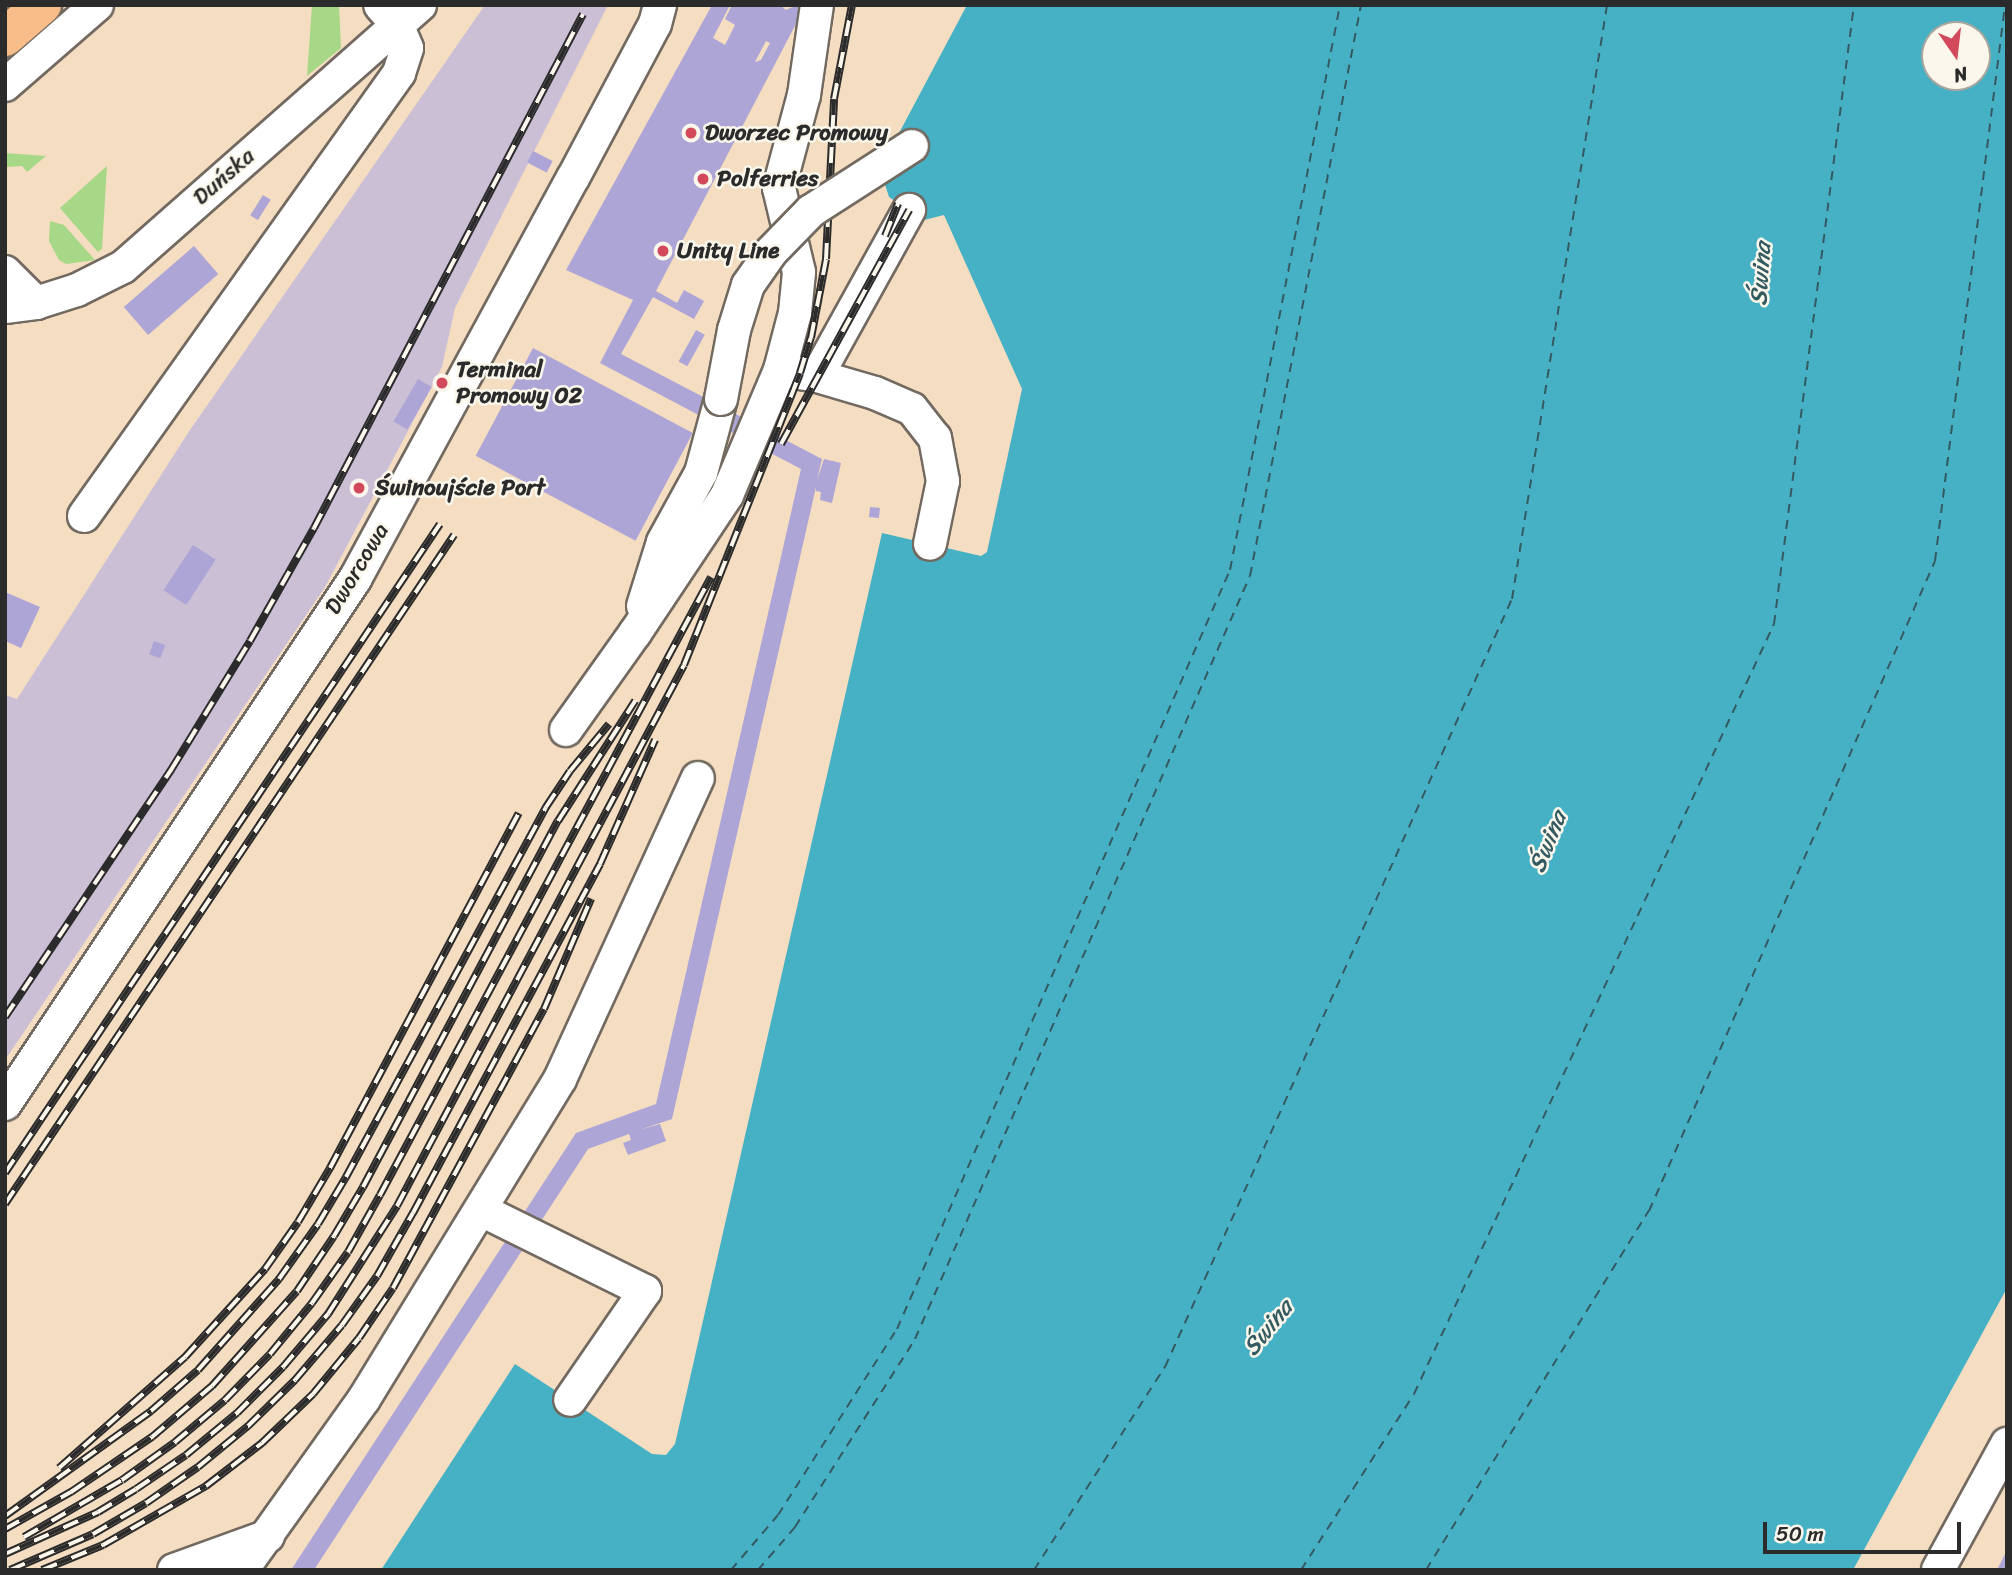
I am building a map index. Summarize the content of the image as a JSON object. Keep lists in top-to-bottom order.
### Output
{
  "streets": {
    "street": ["Duńska", "Dworcowa"]
  },
  "water": ["Świna"],
  "places": [
    "Dworzec Promowy",
    "Polferries",
    "Unity Line",
    "Terminal Promowy 02",
    "Świnoujście Port"
  ],
  "scale_bar": "50 m",
  "north": "bottom"
}
